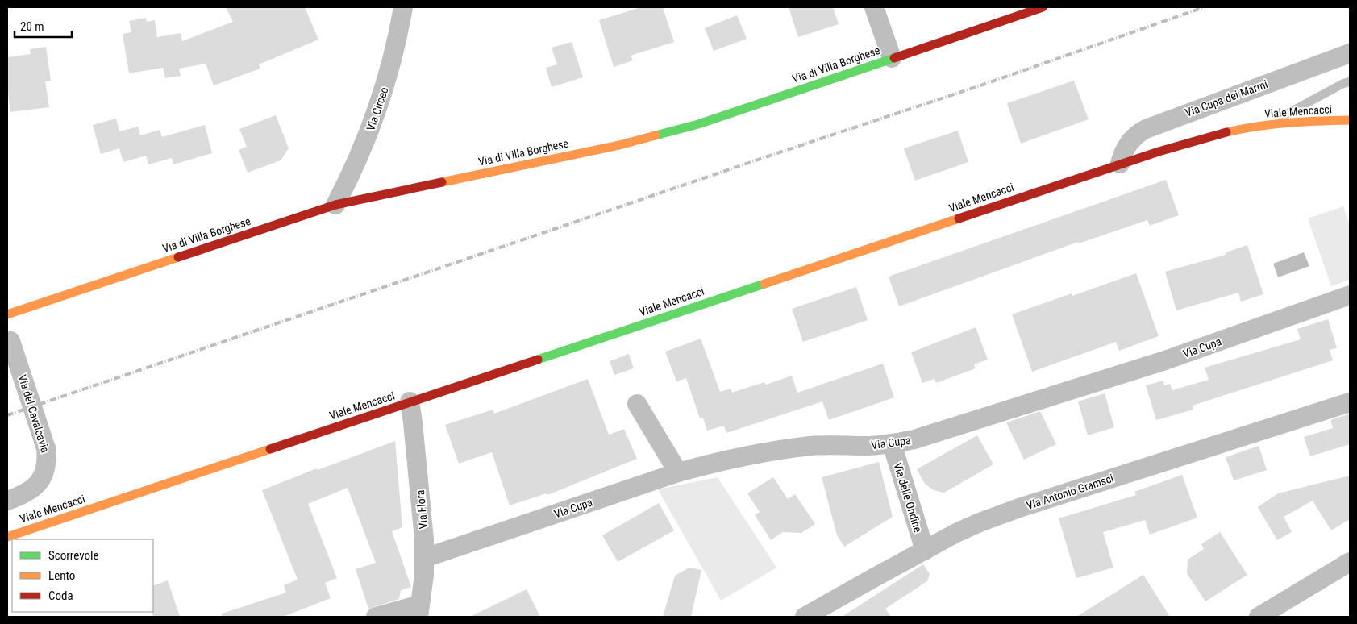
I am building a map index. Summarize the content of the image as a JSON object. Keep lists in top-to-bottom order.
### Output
{
  "streets": {
    "main road": ["Via di Villa Borghese", "Viale Mencacci"],
    "street": [
      "Via Cupa dei Marmi",
      "Via Circeo",
      "Via Cupa",
      "Via del Cavalcavia",
      "Via Antonio Gramsci",
      "Via delle Ondine",
      "Via Flora"
    ]
  },
  "crossings": [
    ["Via di Villa Borghese", "Via Circeo"],
    ["Via Cupa dei Marmi", "Viale Mencacci"],
    ["Viale Mencacci", "Via Flora"],
    ["Via Cupa", "Via delle Ondine"],
    ["Via Cupa", "Via Flora"],
    ["Via Antonio Gramsci", "Via delle Ondine"]
  ],
  "legend": ["Scorrevole", "Lento", "Coda"],
  "scale_bar": "20 m"
}
